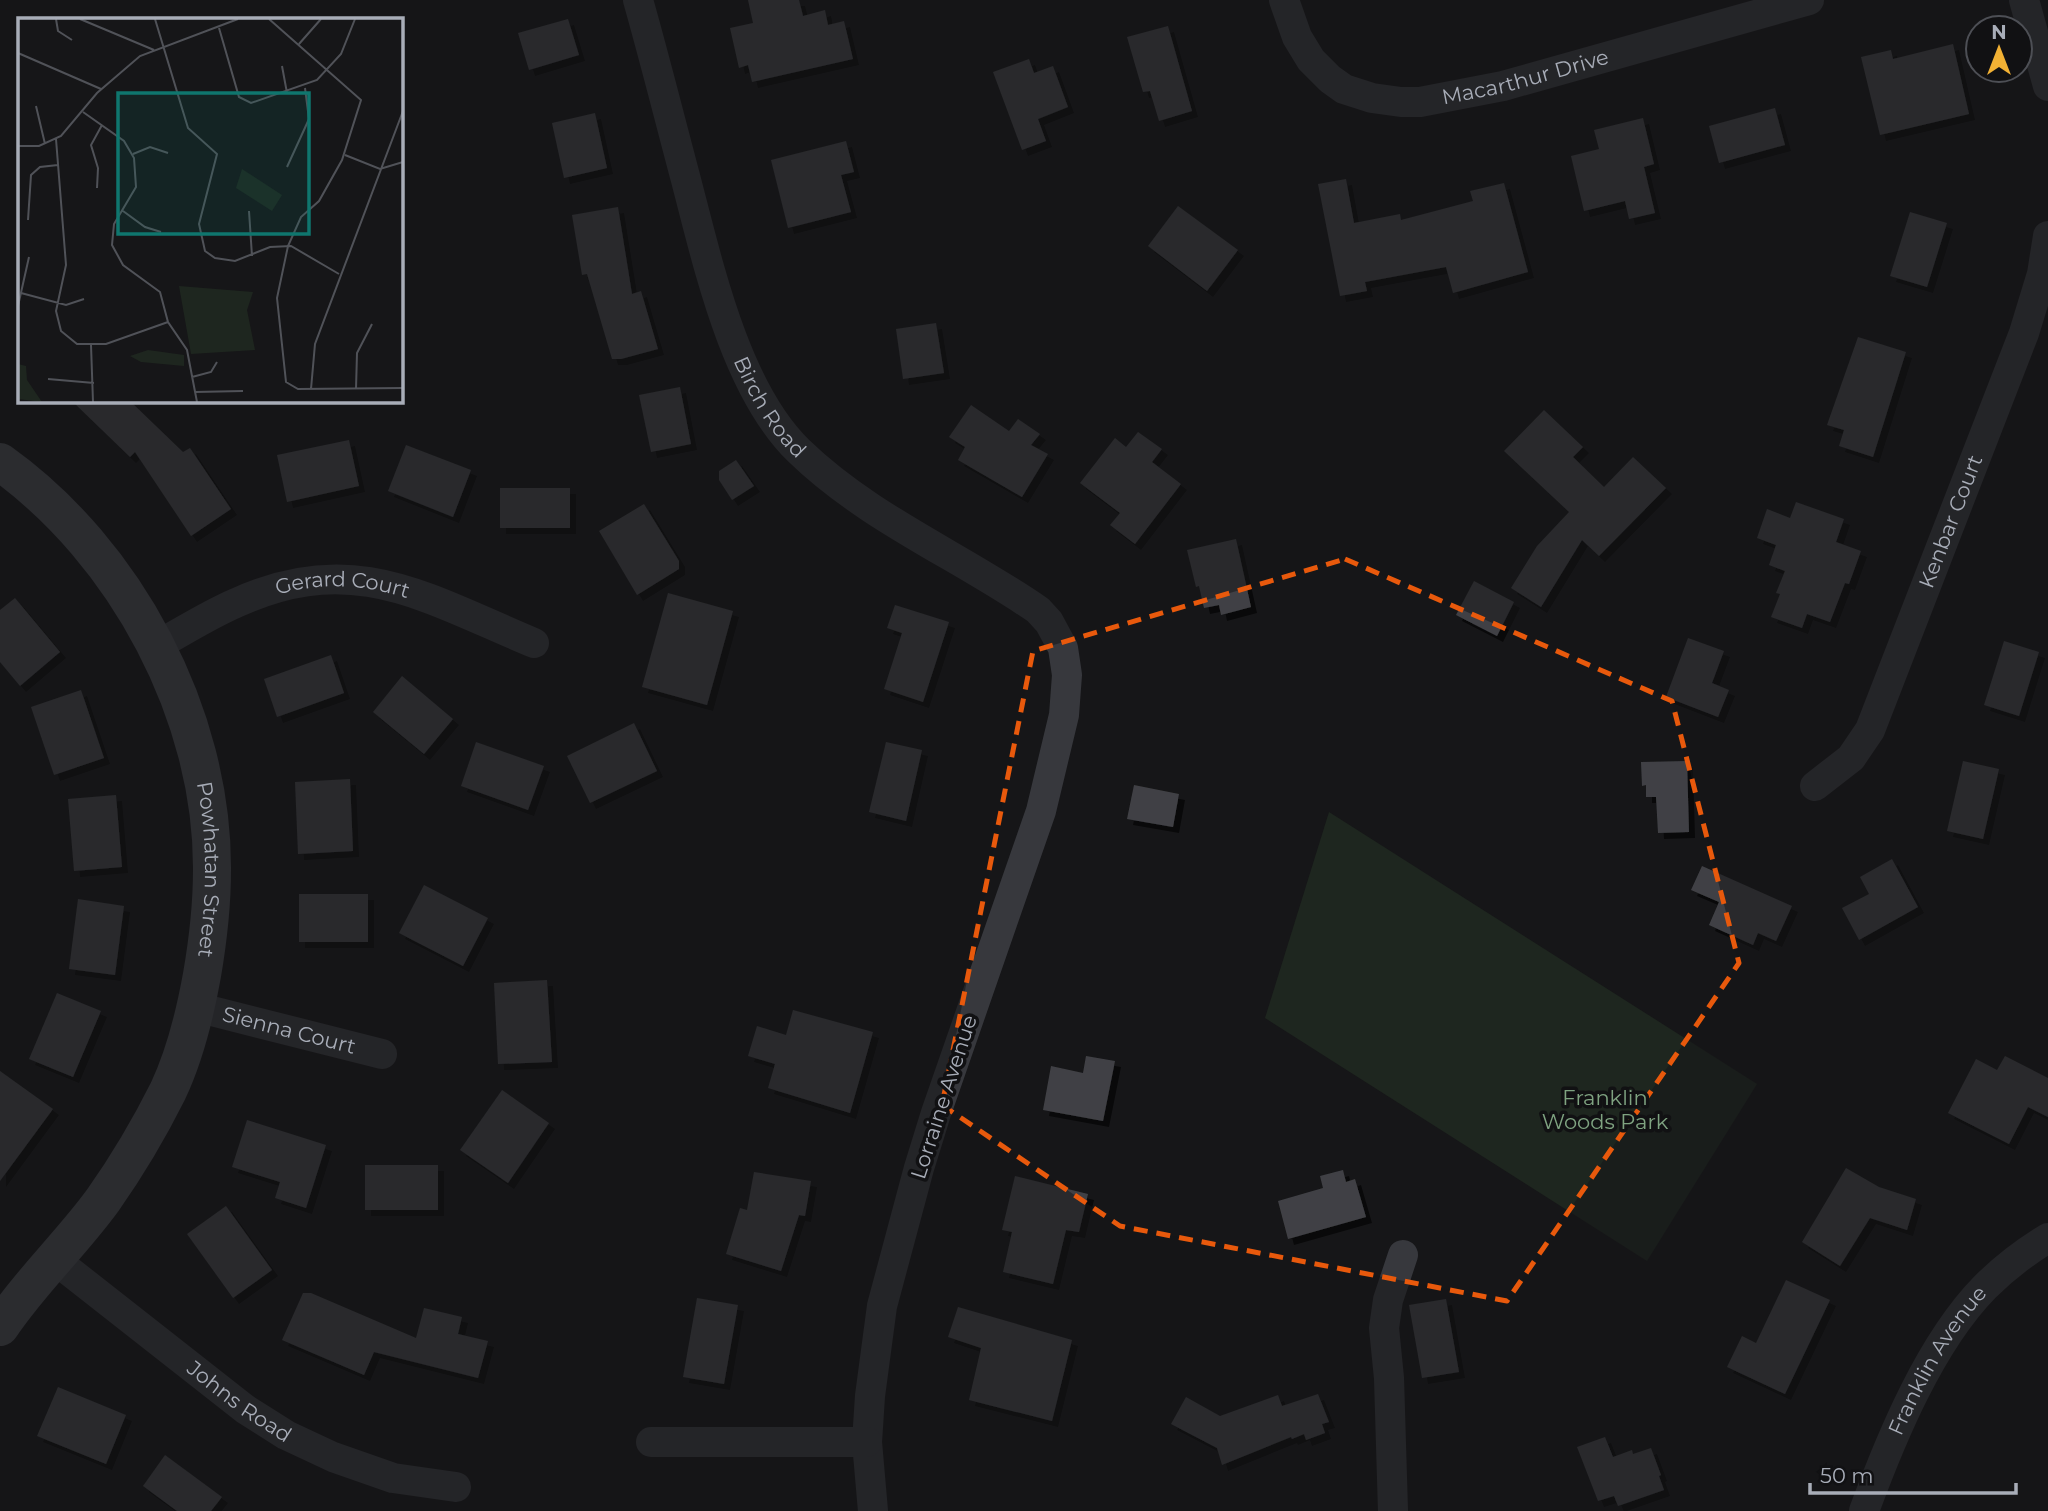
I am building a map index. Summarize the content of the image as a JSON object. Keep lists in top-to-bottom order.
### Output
{
  "streets": {
    "street": [
      "Macarthur Drive",
      "Birch Road",
      "Kenbar Court",
      "Gerard Court",
      "Powhatan Street",
      "Sienna Court",
      "Lorraine Avenue",
      "Franklin Avenue",
      "Johns Road"
    ]
  },
  "crossings": [
    ["Birch Road", "Lorraine Avenue"],
    ["Gerard Court", "Powhatan Street"],
    ["Powhatan Street", "Sienna Court"],
    ["Powhatan Street", "Johns Road"]
  ],
  "parks": ["Franklin Woods Park"],
  "scale_bar": "50 m",
  "north": "top"
}
